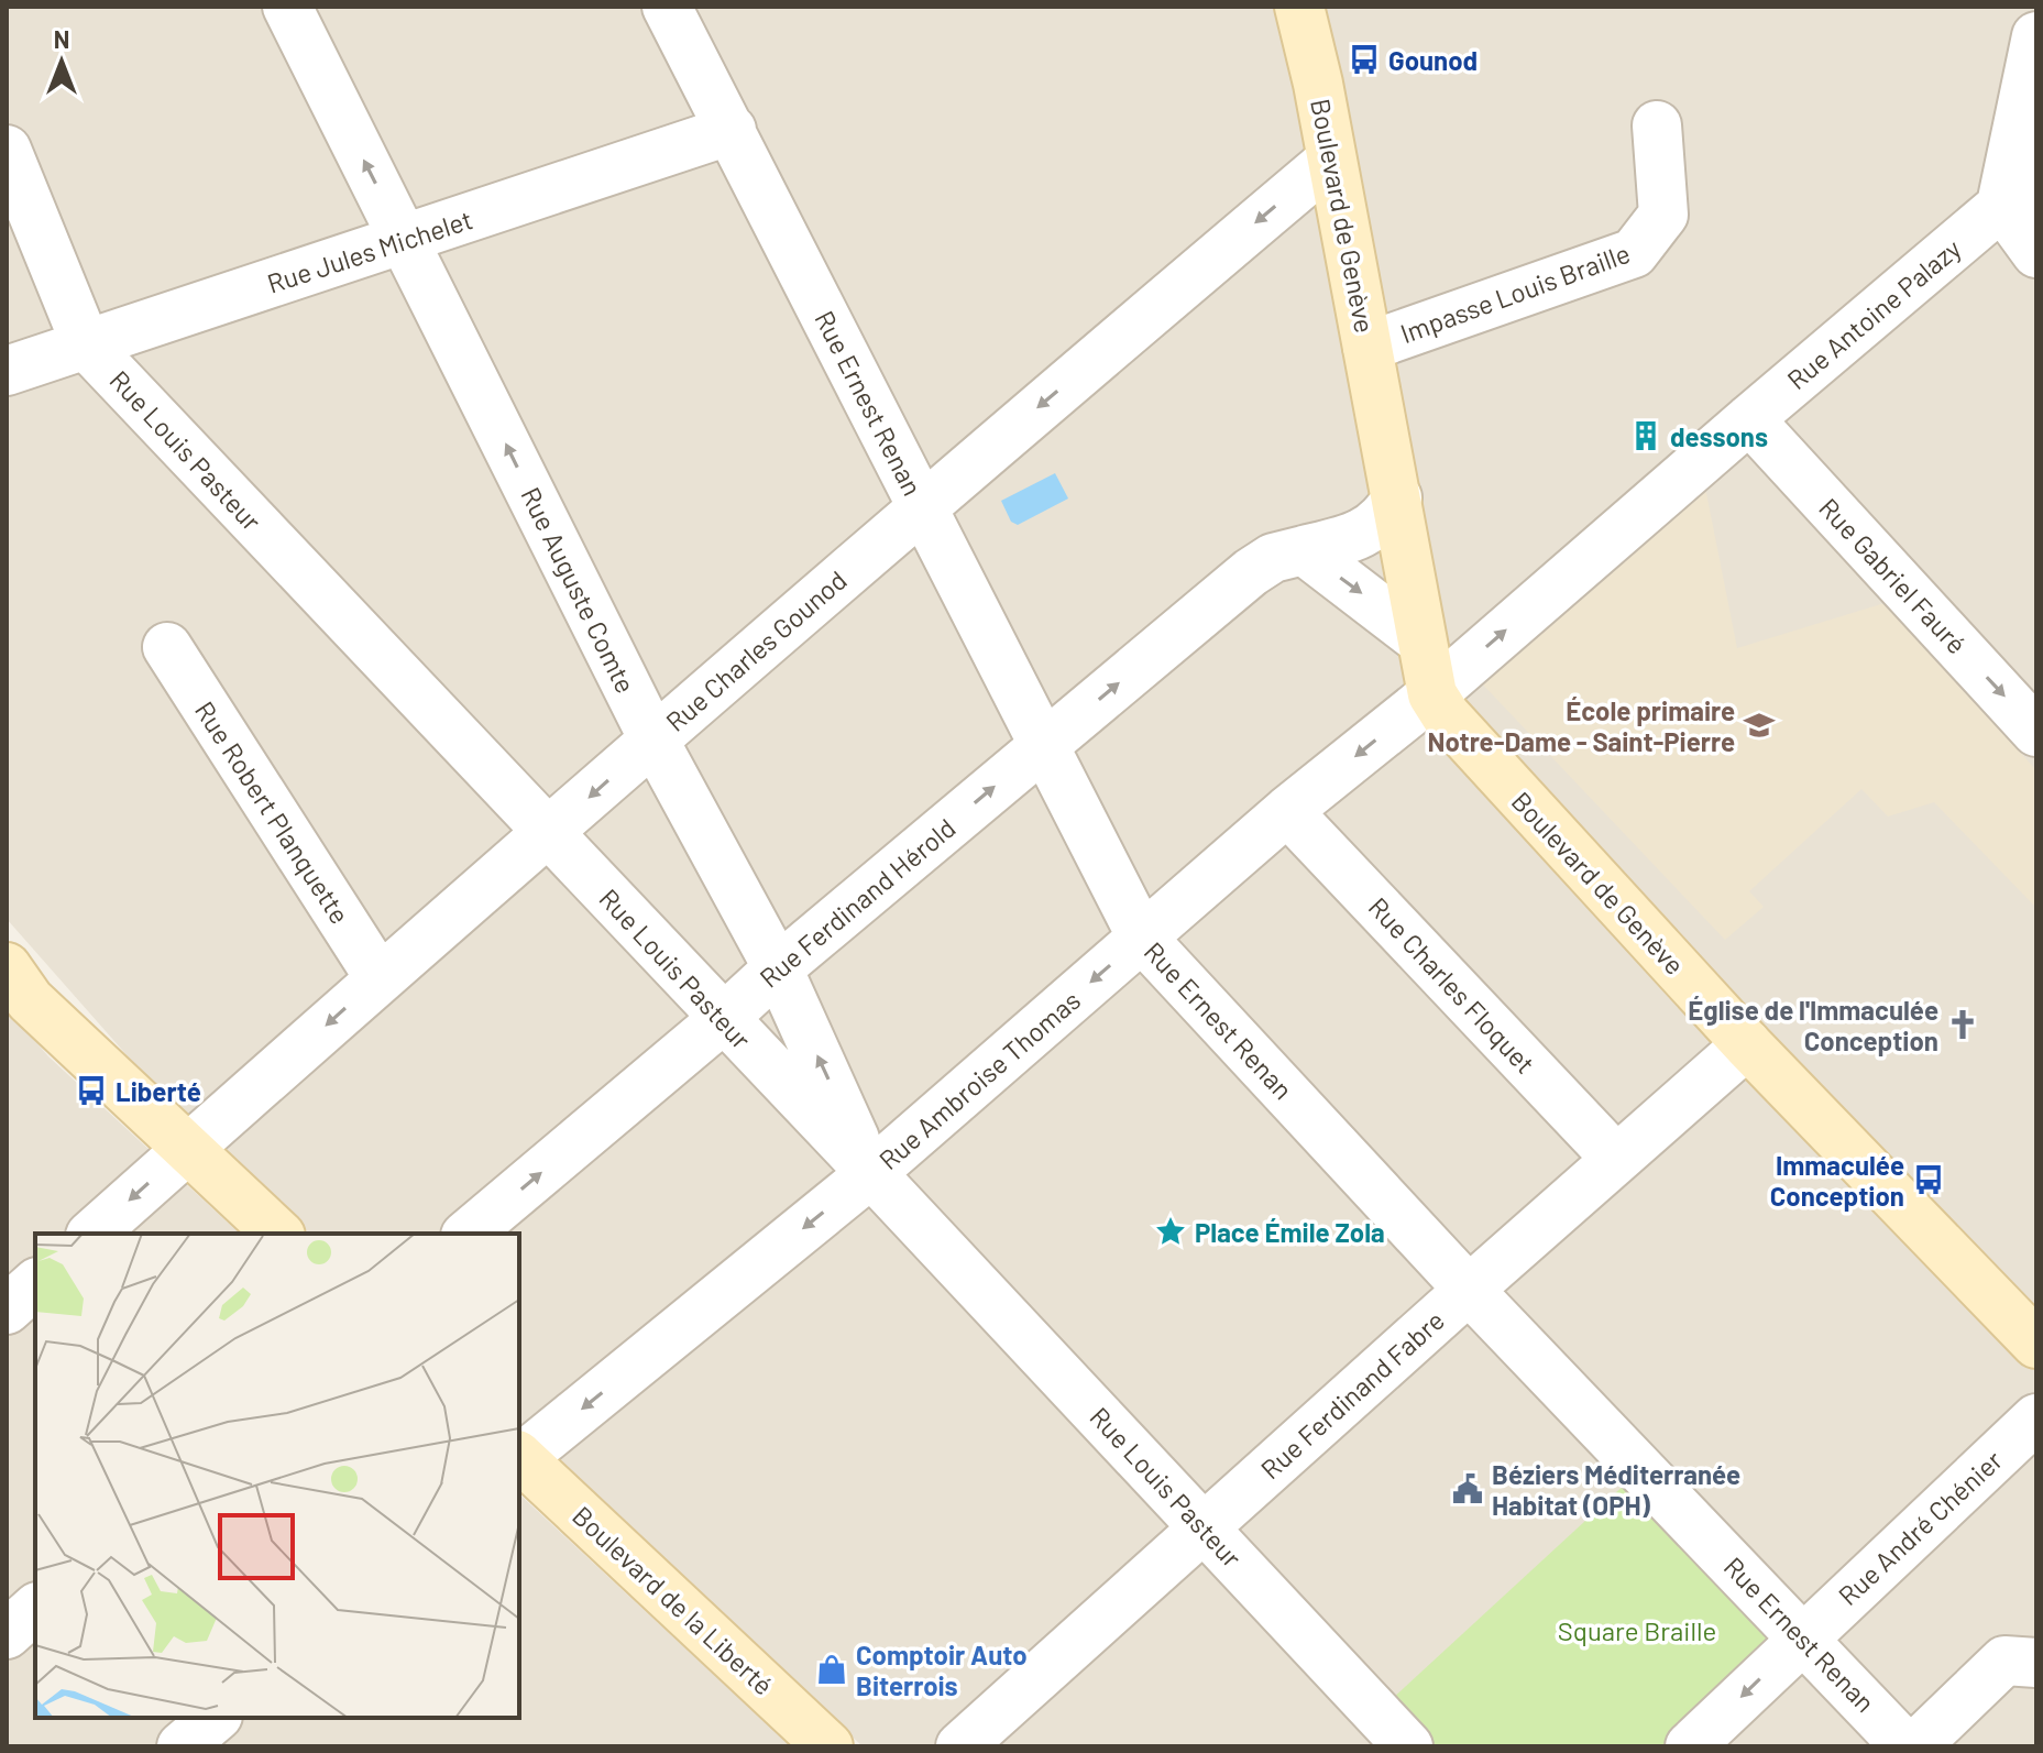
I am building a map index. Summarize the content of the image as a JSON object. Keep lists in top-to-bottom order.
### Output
{
  "streets": {
    "street": [
      "Boulevard de Genève",
      "Rue Jules Michelet",
      "Impasse Louis Braille",
      "Rue Antoine Palazy",
      "Rue Ernest Renan",
      "Rue Louis Pasteur",
      "Rue Gabriel Fauré",
      "Rue Auguste Comte",
      "Rue Charles Gounod",
      "Rue Robert Planquette",
      "Rue Ferdinand Hérold",
      "Rue Charles Floquet",
      "Rue Ambroise Thomas",
      "Rue Ferdinand Fabre",
      "Rue André Chénier",
      "Boulevard de la Liberté"
    ]
  },
  "crossings": [
    ["Boulevard de Genève", "Impasse Louis Braille"],
    ["Boulevard de Genève", "Rue Antoine Palazy"],
    ["Boulevard de Genève", "Rue Charles Gounod"],
    ["Boulevard de Genève", "Rue Ferdinand Hérold"],
    ["Boulevard de Genève", "Rue Ambroise Thomas"],
    ["Boulevard de Genève", "Rue Ferdinand Fabre"],
    ["Rue Jules Michelet", "Rue Ernest Renan"],
    ["Rue Jules Michelet", "Rue Louis Pasteur"],
    ["Rue Jules Michelet", "Rue Auguste Comte"],
    ["Rue Antoine Palazy", "Rue Gabriel Fauré"],
    ["Rue Antoine Palazy", "Rue Ambroise Thomas"],
    ["Rue Ernest Renan", "Rue Charles Gounod"],
    ["Rue Ernest Renan", "Rue Ferdinand Hérold"],
    ["Rue Ernest Renan", "Rue Ambroise Thomas"],
    ["Rue Ernest Renan", "Rue Ferdinand Fabre"],
    ["Rue Ernest Renan", "Rue André Chénier"],
    ["Rue Louis Pasteur", "Rue Auguste Comte"],
    ["Rue Louis Pasteur", "Rue Charles Gounod"],
    ["Rue Louis Pasteur", "Rue Ferdinand Hérold"],
    ["Rue Louis Pasteur", "Rue Ambroise Thomas"],
    ["Rue Louis Pasteur", "Rue Ferdinand Fabre"],
    ["Rue Auguste Comte", "Rue Charles Gounod"],
    ["Rue Auguste Comte", "Rue Ferdinand Hérold"],
    ["Rue Auguste Comte", "Rue Ambroise Thomas"],
    ["Rue Charles Gounod", "Rue Robert Planquette"],
    ["Rue Charles Floquet", "Rue Ambroise Thomas"],
    ["Rue Charles Floquet", "Rue Ferdinand Fabre"]
  ],
  "one_way": [
    "Rue Antoine Palazy",
    "Rue Gabriel Fauré",
    "Rue Auguste Comte",
    "Rue Charles Gounod",
    "Rue Ferdinand Hérold",
    "Rue Ambroise Thomas"
  ],
  "parks": ["Square Braille"],
  "places": {
    "bus stop": ["Gounod", "Liberté", "Immaculée Conception"],
    "building": ["dessons"],
    "school or university": ["École primaire Notre-Dame - Saint-Pierre"],
    "church": ["Église de l'Immaculée Conception"],
    "place": ["Place Émile Zola"],
    "public building": ["Béziers Méditerranée Habitat (OPH)"],
    "shop": ["Comptoir Auto Biterrois"]
  },
  "north": "top"
}
